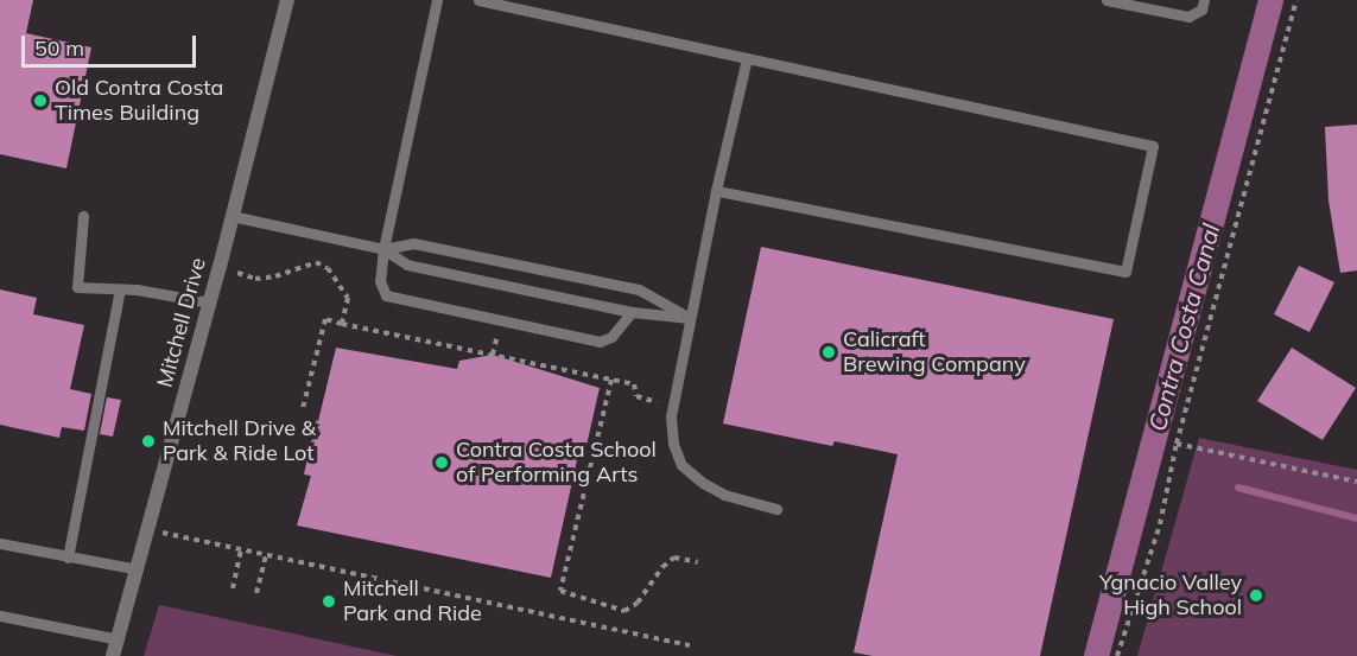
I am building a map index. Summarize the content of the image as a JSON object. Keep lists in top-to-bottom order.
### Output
{
  "streets": {
    "street": ["Mitchell Drive"]
  },
  "water": ["Contra Costa Canal"],
  "places": [
    "Old Contra Costa Times Building",
    "Calicraft Brewing Company",
    "Mitchell Drive & Park & Ride Lot",
    "Contra Costa School of Performing Arts",
    "Ygnacio Valley High School",
    "Mitchell Park and Ride"
  ],
  "scale_bar": "50 m"
}
